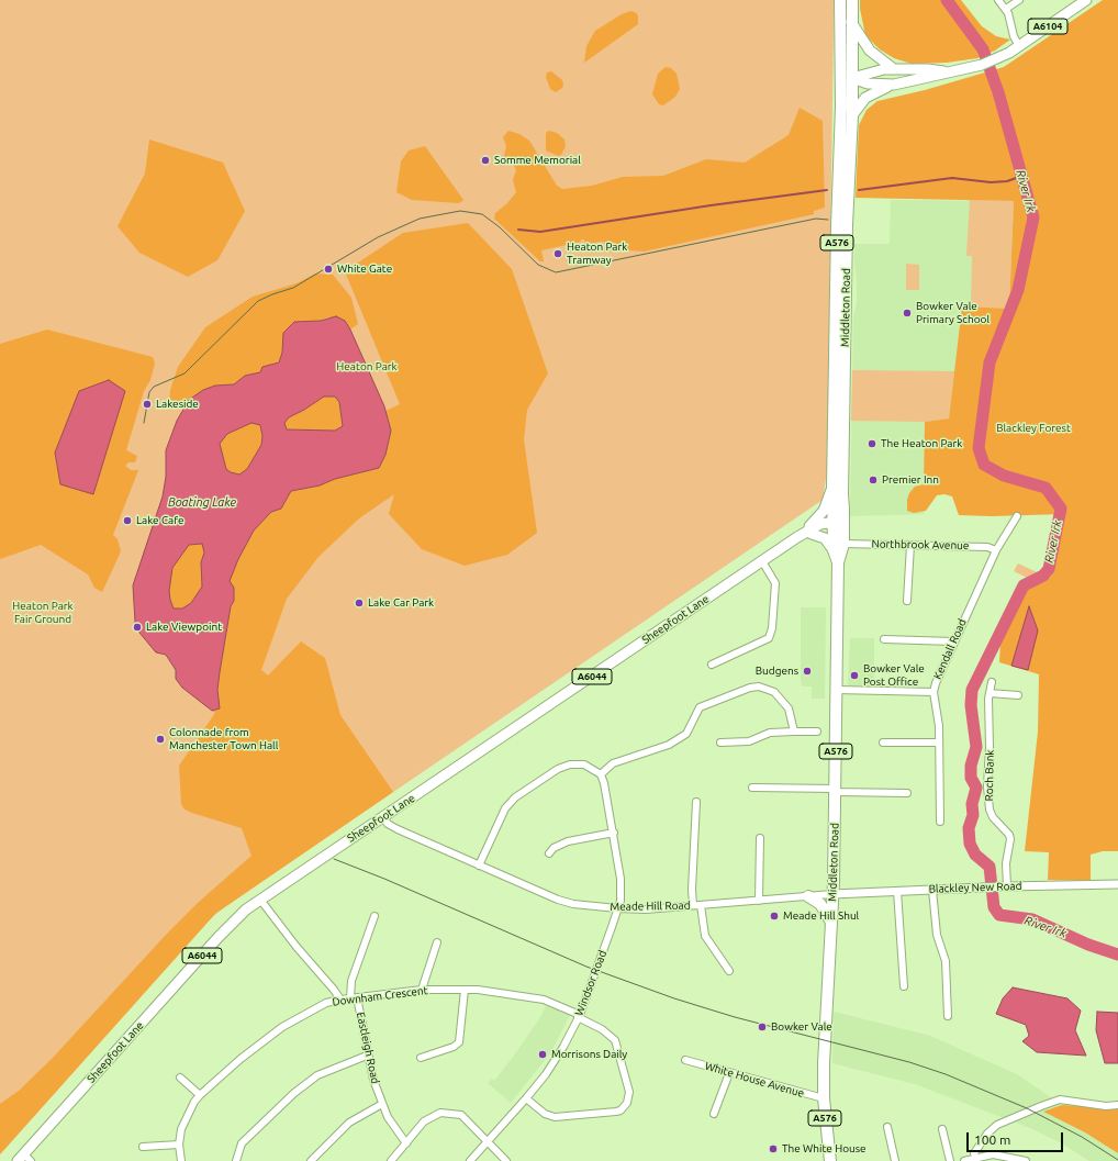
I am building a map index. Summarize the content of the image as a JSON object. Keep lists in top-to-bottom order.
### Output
{
  "streets": {
    "highway": ["A576", "Middleton Road"],
    "main road": ["A6104", "Sheepfoot Lane", "A6044"],
    "street": [
      "Northbrook Avenue",
      "Kendall Road",
      "Roch Bank",
      "Blackley New Road",
      "Meade Hill Road",
      "Windsor Road",
      "Downham Crescent",
      "Eastleigh Road",
      "White House Avenue"
    ]
  },
  "crossings": [
    ["A576", "Middleton Road"],
    ["A576", "Sheepfoot Lane"],
    ["Middleton Road", "Northbrook Avenue"],
    ["Middleton Road", "Sheepfoot Lane"],
    ["Middleton Road", "Blackley New Road"],
    ["Middleton Road", "Meade Hill Road"],
    ["Middleton Road", "White House Avenue"],
    ["Northbrook Avenue", "Kendall Road"],
    ["Sheepfoot Lane", "Meade Hill Road"],
    ["Roch Bank", "Blackley New Road"],
    ["Blackley New Road", "Meade Hill Road"],
    ["Meade Hill Road", "Windsor Road"],
    ["Windsor Road", "Downham Crescent"],
    ["Downham Crescent", "Eastleigh Road"]
  ],
  "water": ["River Irk", "Boating Lake"],
  "parks": ["Heaton Park", "Blackley Forest", "Heaton Park Fair Ground"],
  "places": [
    "Somme Memorial",
    "Heaton Park Tramway",
    "White Gate",
    "Bowker Vale Primary School",
    "Lakeside",
    "The Heaton Park",
    "Premier Inn",
    "Lake Cafe",
    "Lake Car Park",
    "Lake Viewpoint",
    "Budgens",
    "Bowker Vale Post Office",
    "Colonnade from Manchester Town Hall",
    "Meade Hill Shul",
    "Bowker Vale",
    "Morrisons Daily",
    "The White House"
  ],
  "scale_bar": "100 m"
}
